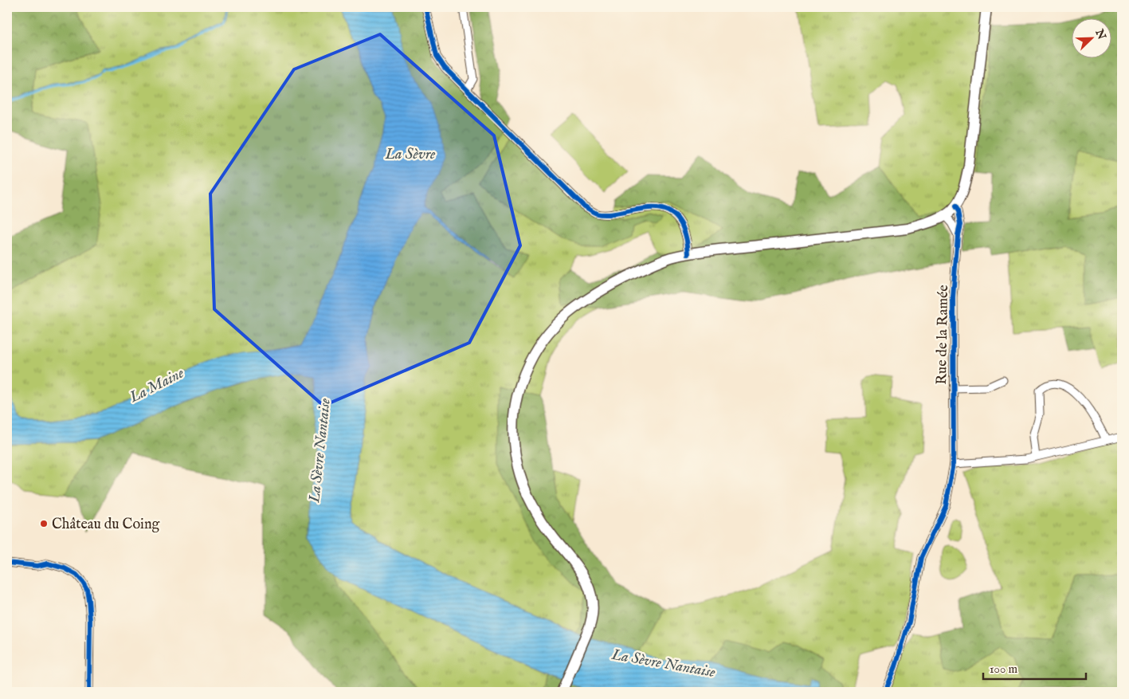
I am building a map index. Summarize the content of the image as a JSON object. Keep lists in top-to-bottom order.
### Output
{
  "streets": {
    "street": ["Rue de la Ramée"]
  },
  "water": ["La Sèvre", "La Maine", "La Sèvre Nantaise"],
  "places": ["Château du Coing"],
  "scale_bar": "100 m",
  "north": "top right"
}
